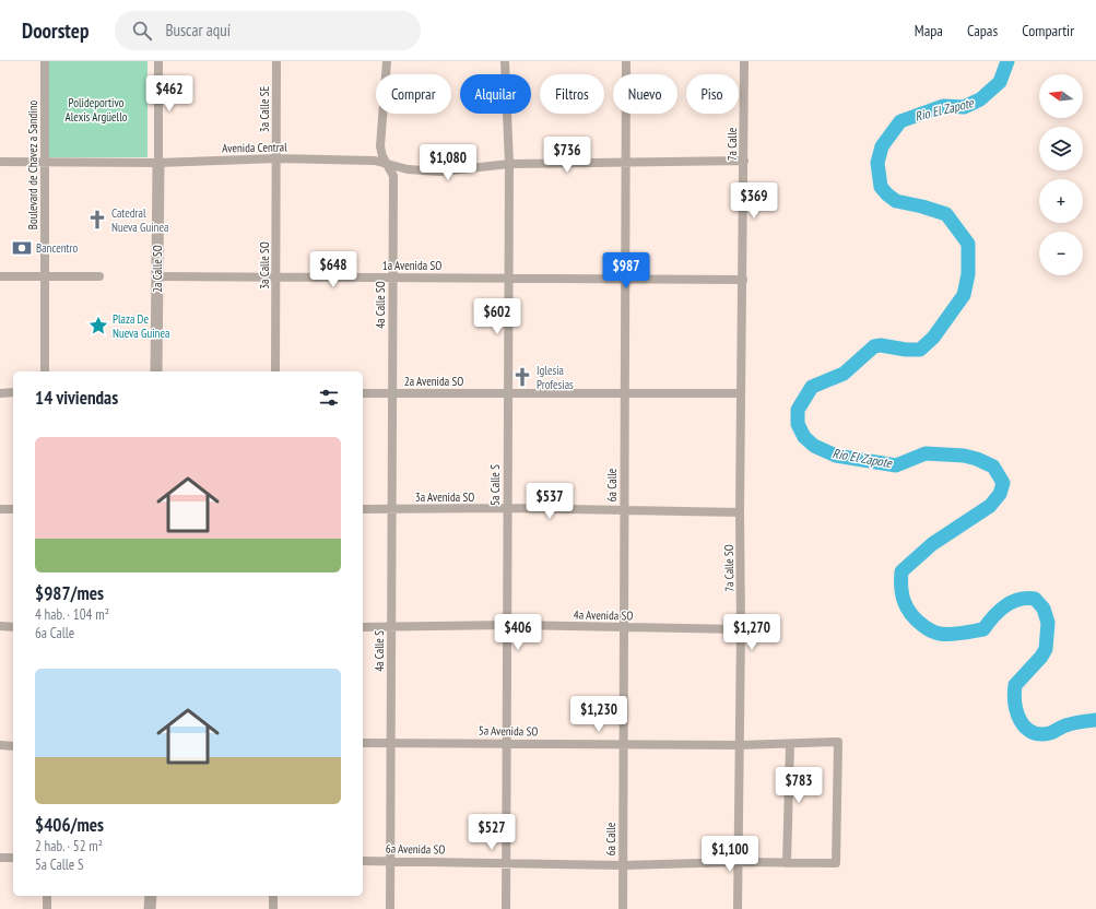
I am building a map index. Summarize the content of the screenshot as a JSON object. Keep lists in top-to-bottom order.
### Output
{
  "streets": {
    "street": [
      "3a Calle SE",
      "7a Calle",
      "Avenida Central",
      "Boulevard de Chavez a Sandino",
      "3a Calle SO",
      "1a Avenida SO",
      "2a Calle SO",
      "4a Calle SO",
      "2a Avenida SO",
      "5a Calle S",
      "6a Calle",
      "3a Avenida SO",
      "7a Calle SO",
      "4a Avenida SO",
      "4a Calle S",
      "5a Avenida SO",
      "6a Avenida SO"
    ]
  },
  "crossings": [
    ["3a Calle SE", "Avenida Central"],
    ["3a Calle SE", "3a Calle SO"],
    ["7a Calle", "Avenida Central"],
    ["7a Calle", "1a Avenida SO"],
    ["7a Calle", "7a Calle SO"],
    ["Avenida Central", "Boulevard de Chavez a Sandino"],
    ["Avenida Central", "3a Calle SO"],
    ["Avenida Central", "2a Calle SO"],
    ["Avenida Central", "4a Calle SO"],
    ["Avenida Central", "5a Calle S"],
    ["Avenida Central", "6a Calle"],
    ["3a Calle SO", "1a Avenida SO"],
    ["1a Avenida SO", "2a Calle SO"],
    ["1a Avenida SO", "4a Calle SO"],
    ["1a Avenida SO", "5a Calle S"],
    ["1a Avenida SO", "6a Calle"],
    ["1a Avenida SO", "7a Calle SO"],
    ["4a Calle SO", "2a Avenida SO"],
    ["4a Calle SO", "4a Calle S"],
    ["2a Avenida SO", "5a Calle S"],
    ["2a Avenida SO", "6a Calle"],
    ["2a Avenida SO", "7a Calle SO"],
    ["2a Avenida SO", "4a Calle S"],
    ["5a Calle S", "3a Avenida SO"],
    ["5a Calle S", "4a Avenida SO"],
    ["5a Calle S", "5a Avenida SO"],
    ["5a Calle S", "6a Avenida SO"],
    ["6a Calle", "3a Avenida SO"],
    ["6a Calle", "4a Avenida SO"],
    ["6a Calle", "5a Avenida SO"],
    ["6a Calle", "6a Avenida SO"],
    ["3a Avenida SO", "7a Calle SO"],
    ["3a Avenida SO", "4a Calle S"],
    ["7a Calle SO", "4a Avenida SO"],
    ["7a Calle SO", "5a Avenida SO"],
    ["7a Calle SO", "6a Avenida SO"],
    ["4a Avenida SO", "4a Calle S"],
    ["4a Calle S", "5a Avenida SO"],
    ["4a Calle S", "6a Avenida SO"],
    ["5a Avenida SO", "6a Avenida SO"]
  ],
  "water": ["Rio El Zapote"],
  "parks": ["Polideportivo Alexis Argüello"],
  "places": {
    "church": ["Catedral Nueva Guinea", "Iglesia Profesias"],
    "bank": ["Bancentro"],
    "place": ["Plaza De Nueva Guinea"]
  },
  "north": "left",
  "page": {
    "header": "Doorstep",
    "search": "Buscar aquí",
    "nav": ["Mapa", "Capas", "Compartir"],
    "map_buttons": ["+", "−"],
    "chip": [
      "Comprar",
      "Alquilar",
      "Filtros",
      "Nuevo",
      "Piso"
    ],
    "price": [
      "$462",
      "$736",
      "$1,080",
      "$369",
      "$648",
      "$987",
      "$602",
      "$537",
      "$406",
      "$1,270",
      "$1,230",
      "$783",
      "$527",
      "$1,100"
    ],
    "heading": "14 viviendas",
    "list": [
      {
        "name": "$987/mes",
        "note": "4 hab. · 104 m² · 6a Calle"
      },
      {
        "name": "$406/mes",
        "note": "2 hab. · 52 m² · 5a Calle S"
      }
    ]
  }
}
